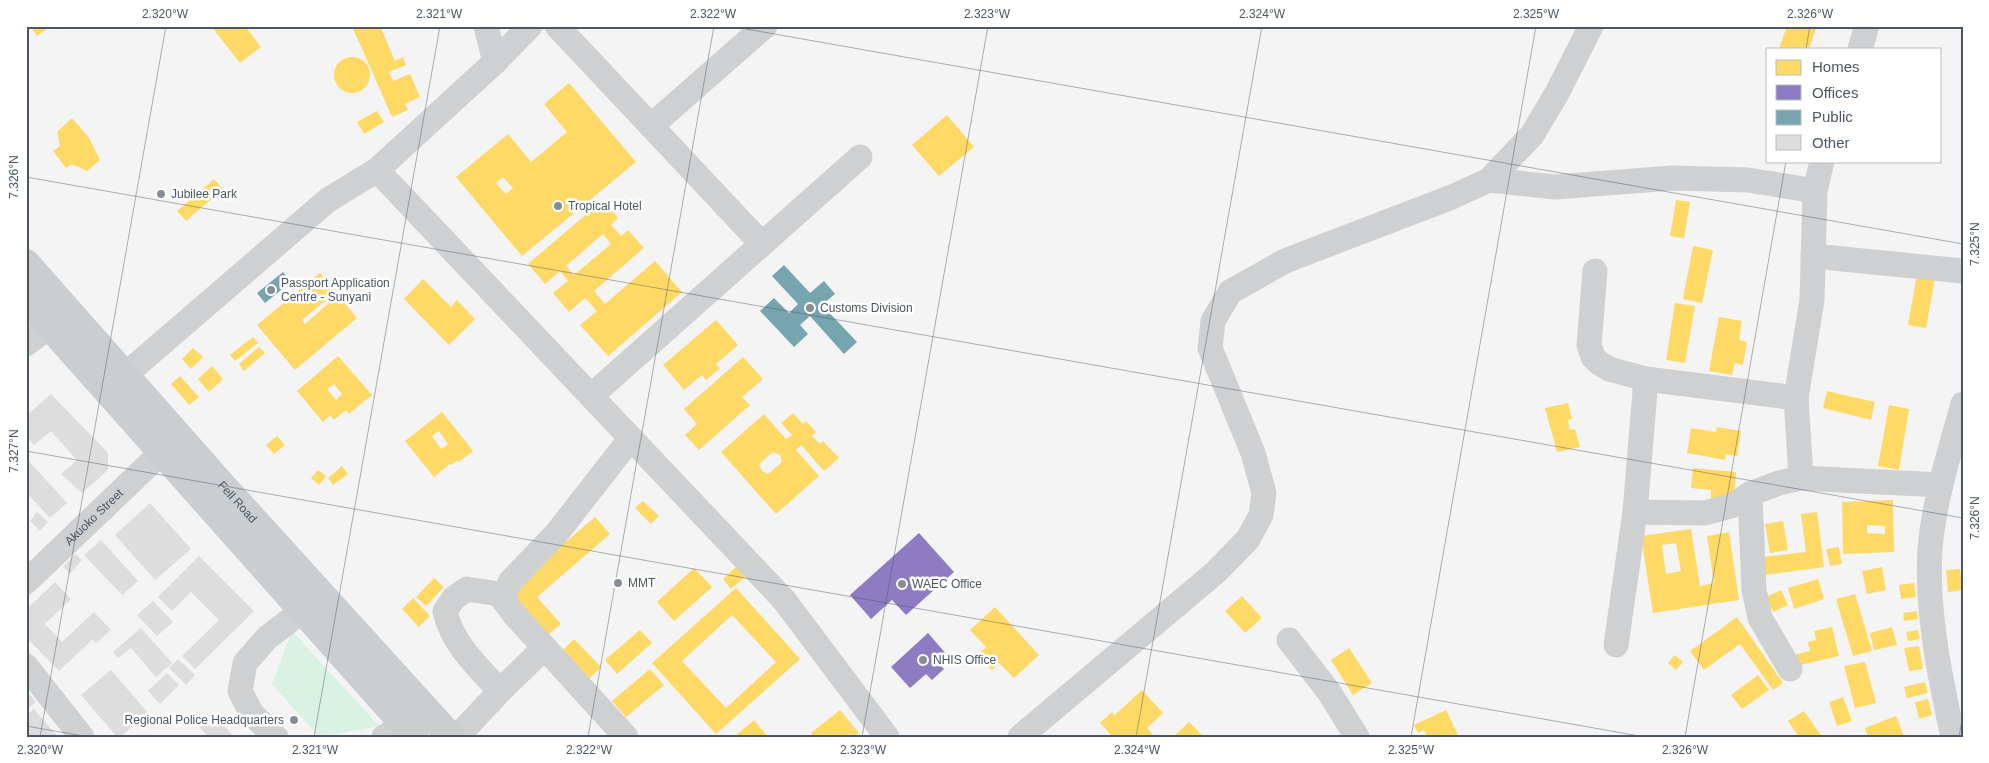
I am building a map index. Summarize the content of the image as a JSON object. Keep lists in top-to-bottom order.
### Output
{
  "streets": {
    "main road": ["Fell Road"],
    "street": ["Akuoko Street"]
  },
  "crossings": [
    ["Fell Road", "Akuoko Street"]
  ],
  "places": [
    "Jubilee Park",
    "Tropical Hotel",
    "Passport Application Centre - Sunyani",
    "Customs Division",
    "MMT",
    "WAEC Office",
    "NHIS Office",
    "Regional Police Headquarters"
  ],
  "legend": [
    "Homes",
    "Offices",
    "Public",
    "Other"
  ],
  "coordinates": [
    "2.320°W",
    "2.321°W",
    "2.322°W",
    "2.323°W",
    "2.324°W",
    "2.325°W",
    "2.326°W",
    "7.326°N",
    "7.325°N",
    "7.327°N"
  ]
}
